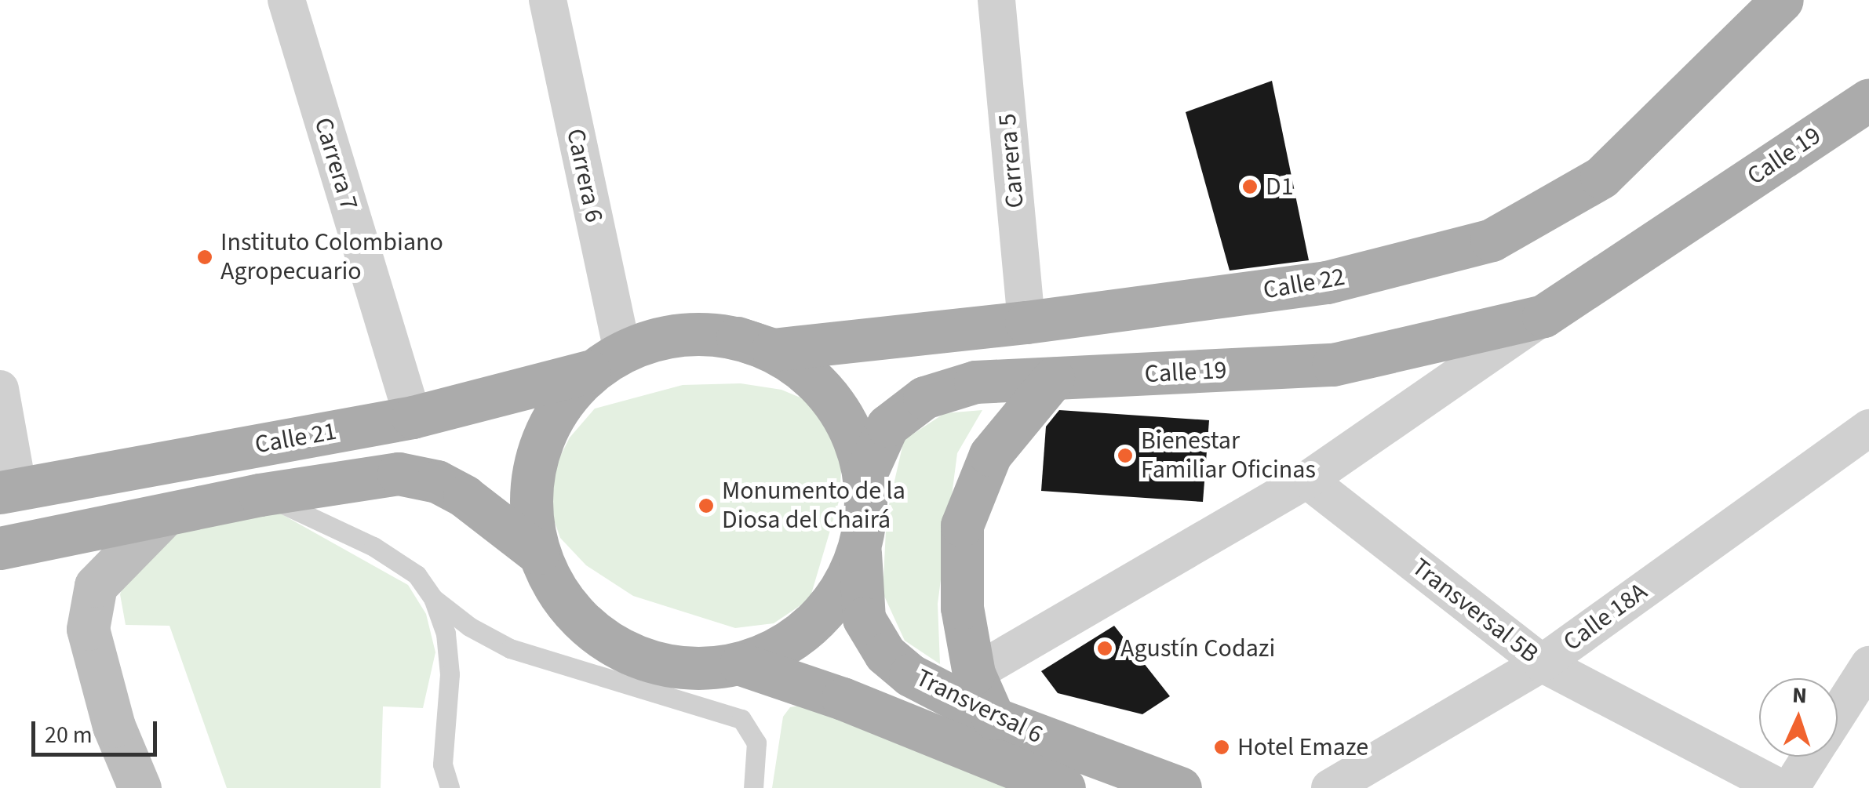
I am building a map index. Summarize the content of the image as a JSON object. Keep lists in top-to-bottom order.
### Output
{
  "streets": {
    "main road": [
      "Calle 19",
      "Calle 22",
      "Calle 21",
      "Transversal 6"
    ],
    "street": [
      "Carrera 5",
      "Carrera 7",
      "Carrera 6",
      "Transversal 5B",
      "Calle 18A"
    ]
  },
  "crossings": [
    ["Calle 19", "Calle 21"],
    ["Calle 19", "Transversal 5B"],
    ["Carrera 5", "Calle 22"],
    ["Carrera 7", "Calle 21"],
    ["Carrera 6", "Calle 21"],
    ["Calle 22", "Calle 21"],
    ["Calle 21", "Transversal 6"],
    ["Transversal 5B", "Calle 18A"]
  ],
  "places": [
    "D1",
    "Instituto Colombiano Agropecuario",
    "Bienestar Familiar Oficinas",
    "Monumento de la Diosa del Chairá",
    "Agustín Codazi",
    "Hotel Emaze"
  ],
  "scale_bar": "20 m",
  "north": "top"
}
